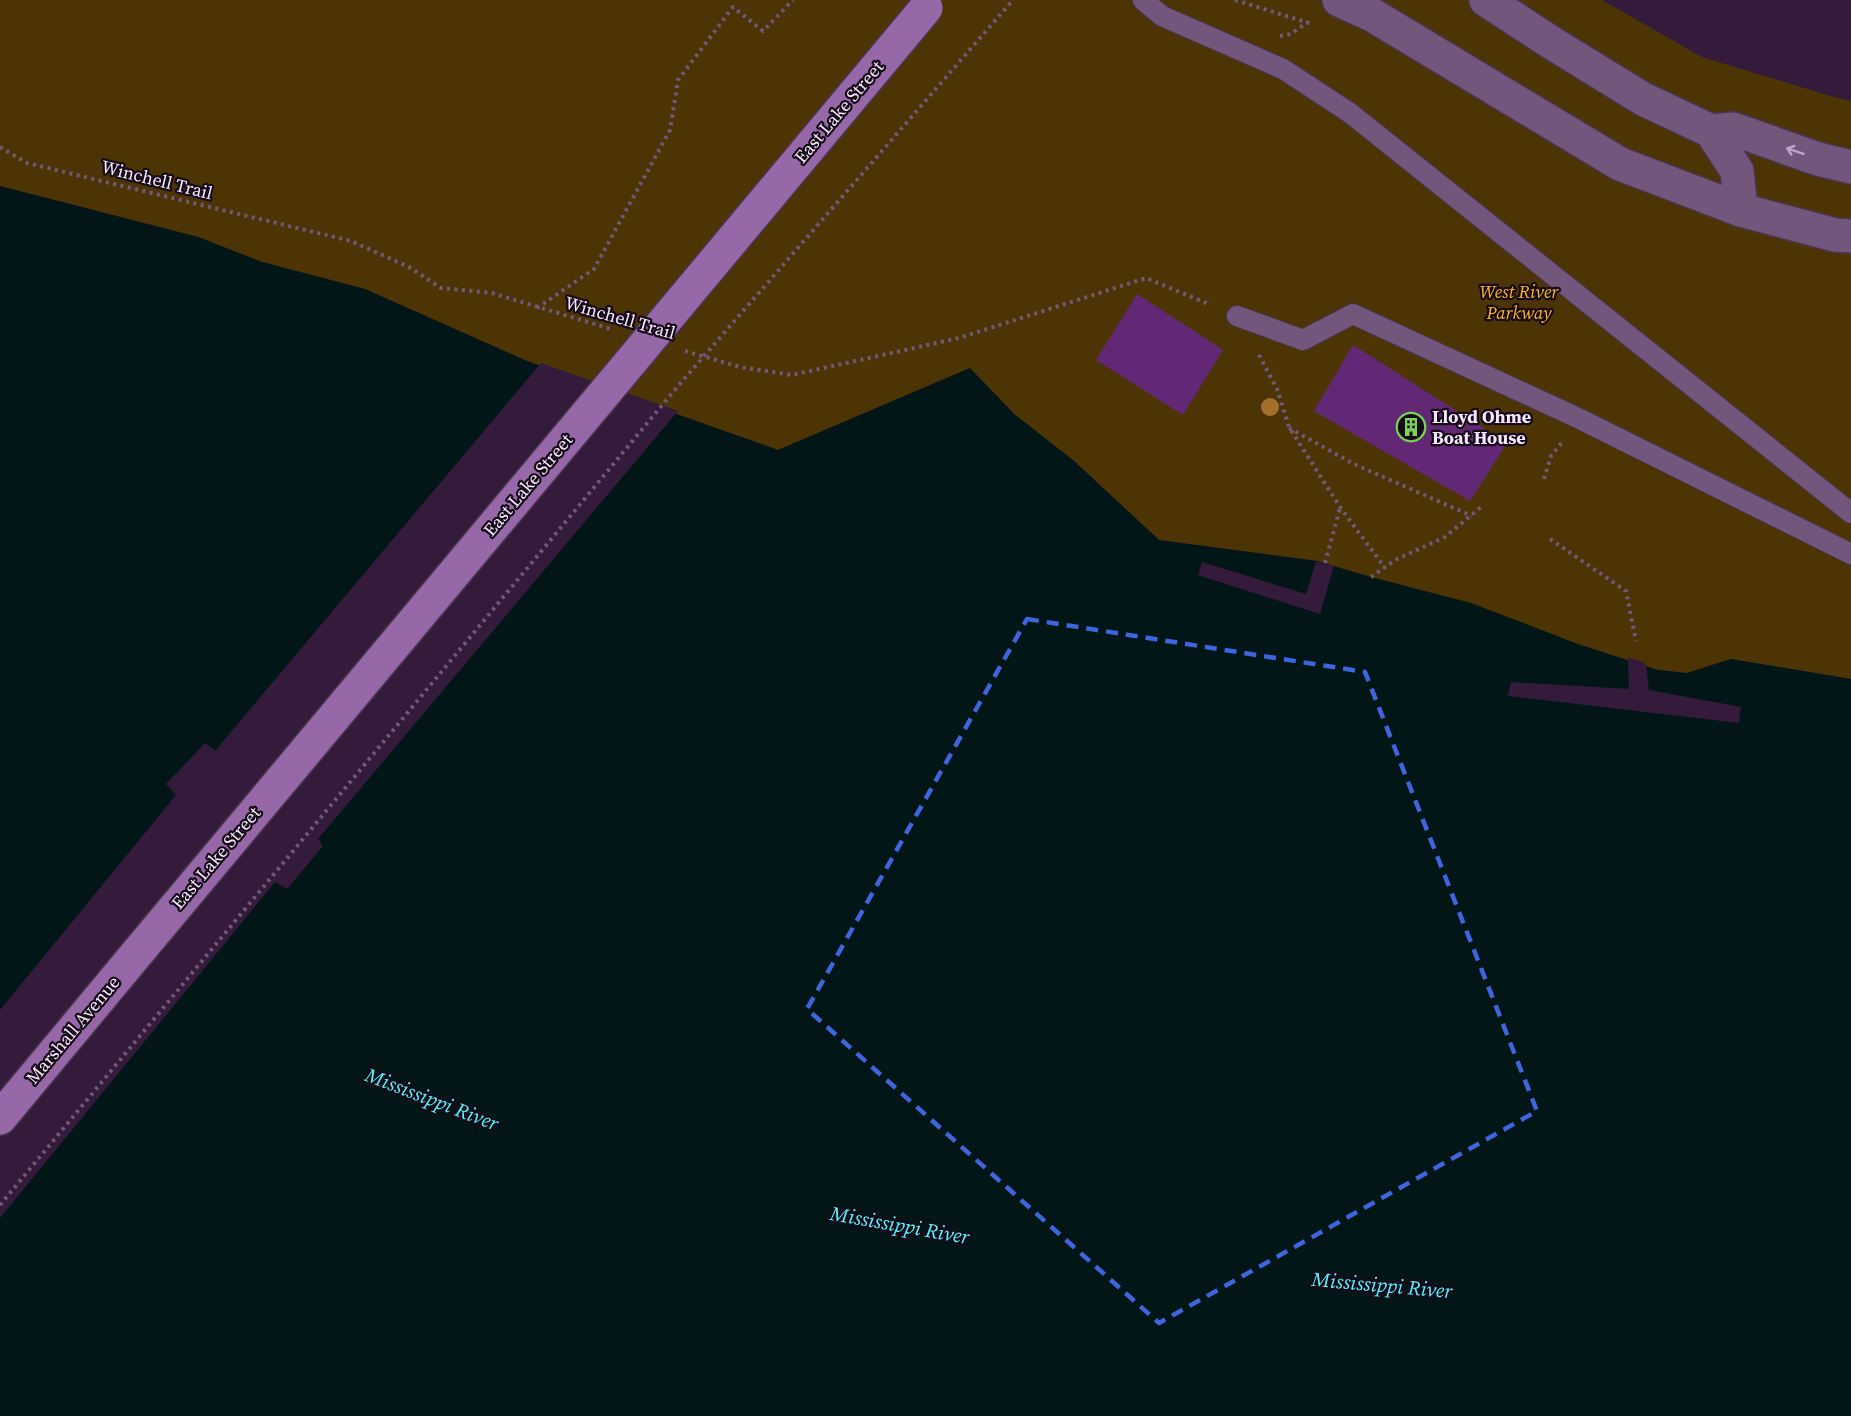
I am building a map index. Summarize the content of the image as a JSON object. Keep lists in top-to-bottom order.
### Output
{
  "streets": {
    "main road": ["East Lake Street", "Marshall Avenue"],
    "path": ["Winchell Trail"]
  },
  "crossings": [
    ["East Lake Street", "Marshall Avenue"]
  ],
  "water": ["Mississippi River"],
  "parks": ["West River Parkway"],
  "places": {
    "building": ["Lloyd Ohme Boat House"]
  }
}
